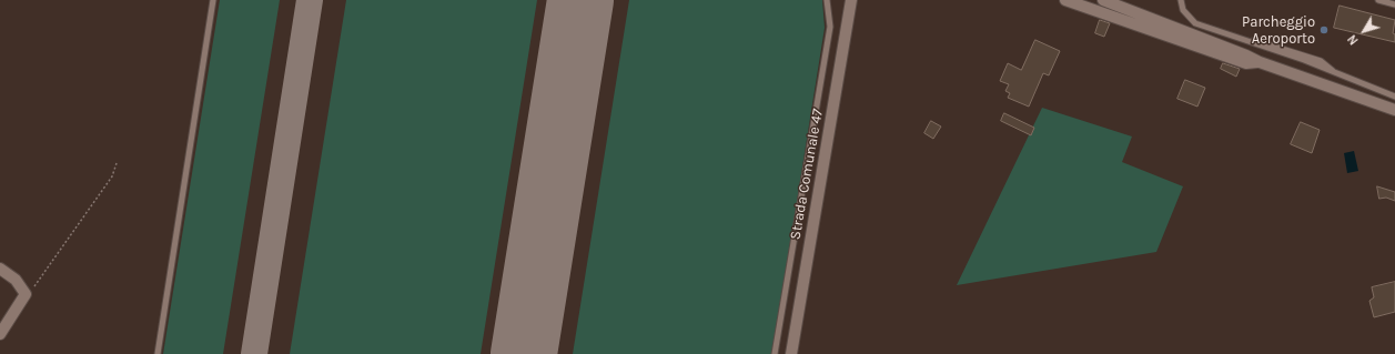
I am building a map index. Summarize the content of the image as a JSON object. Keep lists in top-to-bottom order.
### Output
{
  "streets": {
    "street": ["Strada Comunale 47"]
  },
  "places": ["Parcheggio Aeroporto"],
  "north": "bottom left"
}
